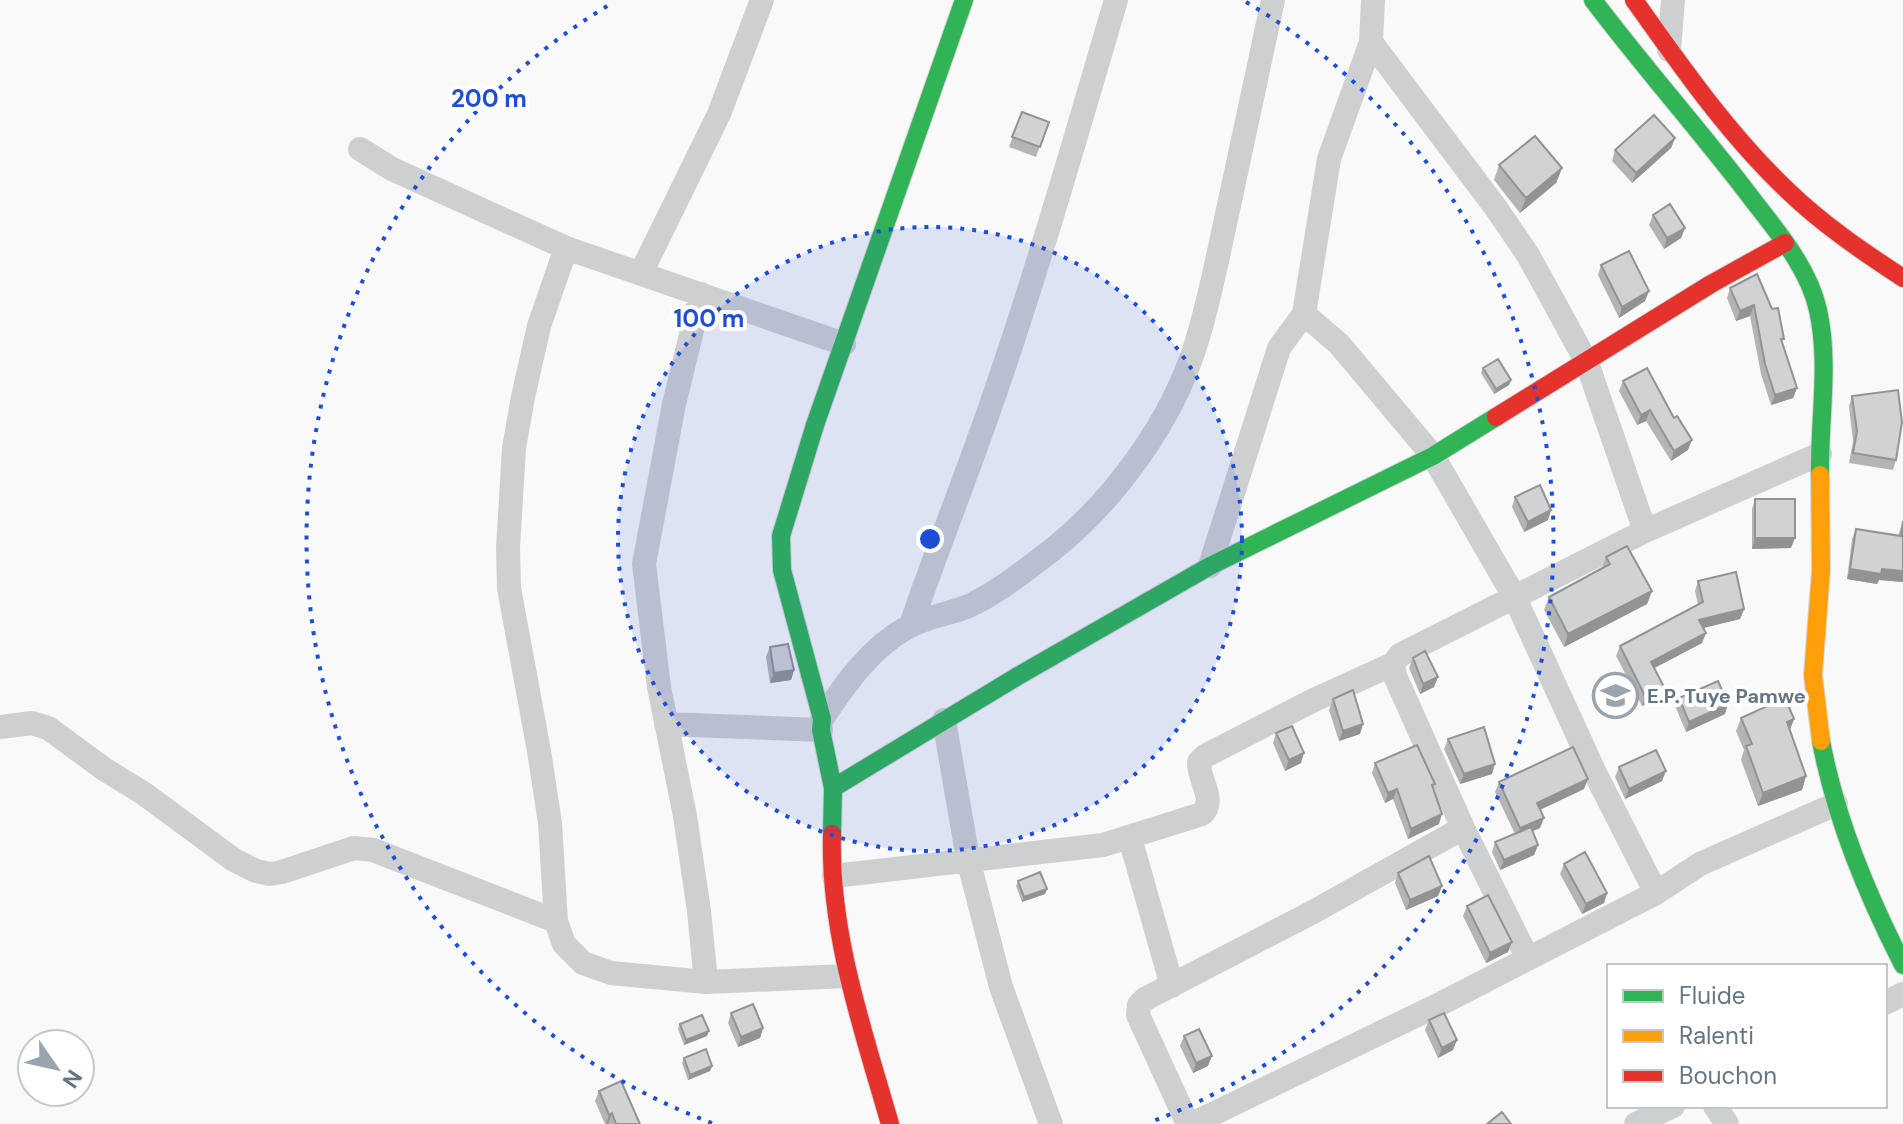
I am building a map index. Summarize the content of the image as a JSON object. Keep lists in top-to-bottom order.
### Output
{
  "places": {
    "school or university": ["E.P. Tuye Pamwe"]
  },
  "legend": ["Fluide", "Ralenti", "Bouchon"],
  "north": "bottom right",
  "rings": ["200 m", "100 m"]
}
